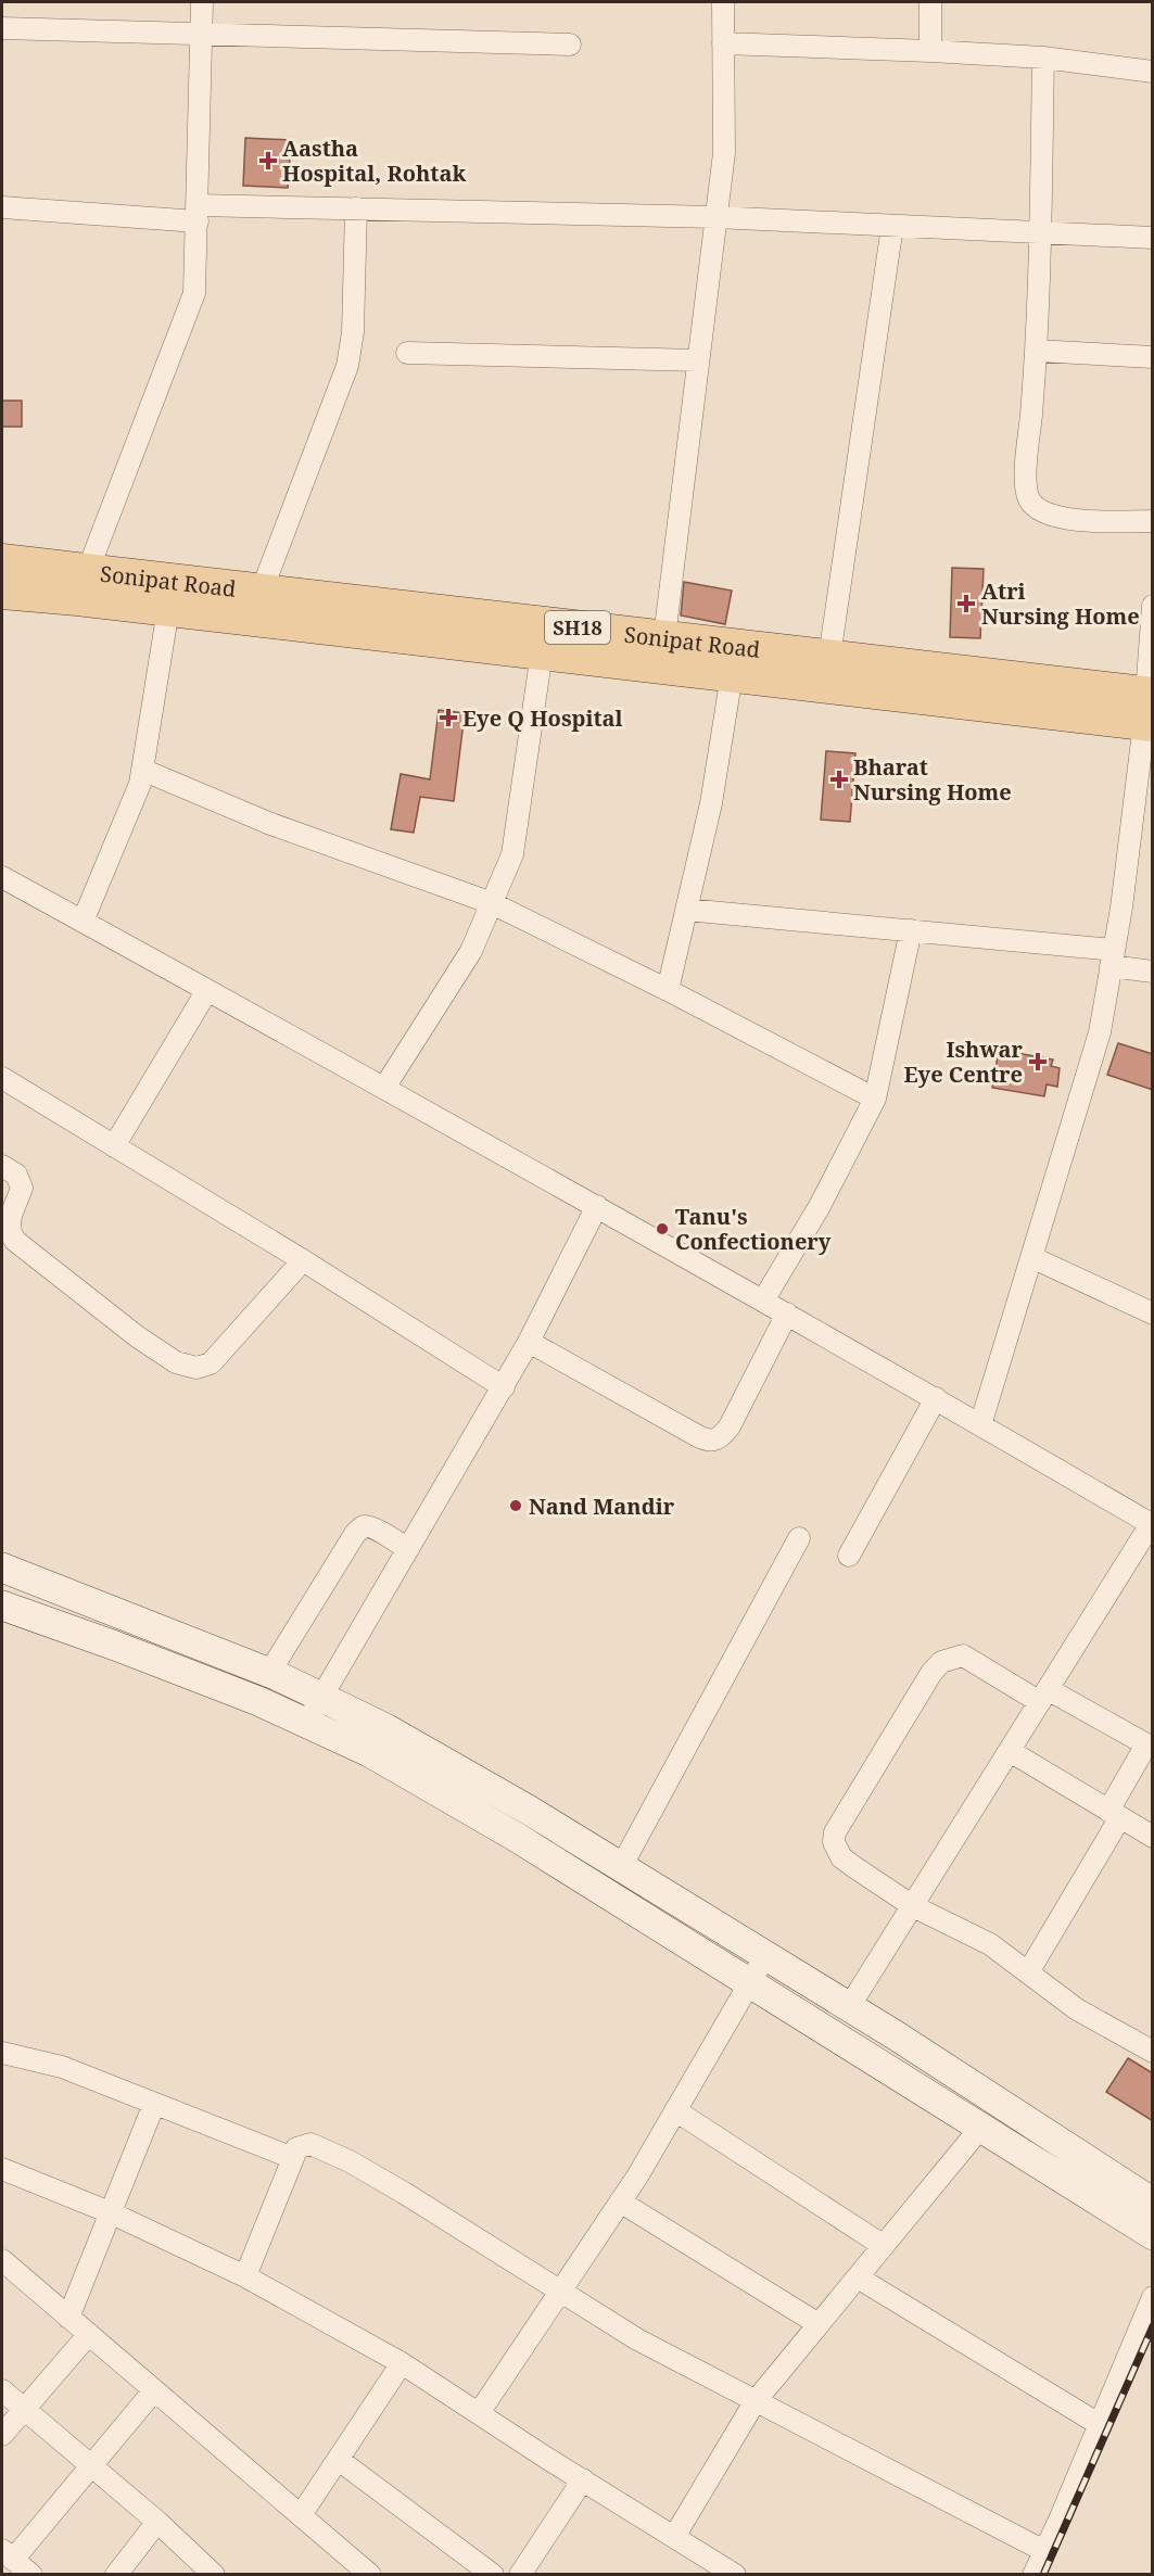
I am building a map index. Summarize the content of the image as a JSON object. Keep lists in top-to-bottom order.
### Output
{
  "streets": {
    "main road": ["Sonipat Road", "SH18"]
  },
  "places": {
    "health": [
      "Aastha Hospital, Rohtak",
      "Atri Nursing Home",
      "Eye Q Hospital",
      "Bharat Nursing Home",
      "Ishwar Eye Centre"
    ],
    "other": ["Tanu's Confectionery", "Nand Mandir"]
  }
}
